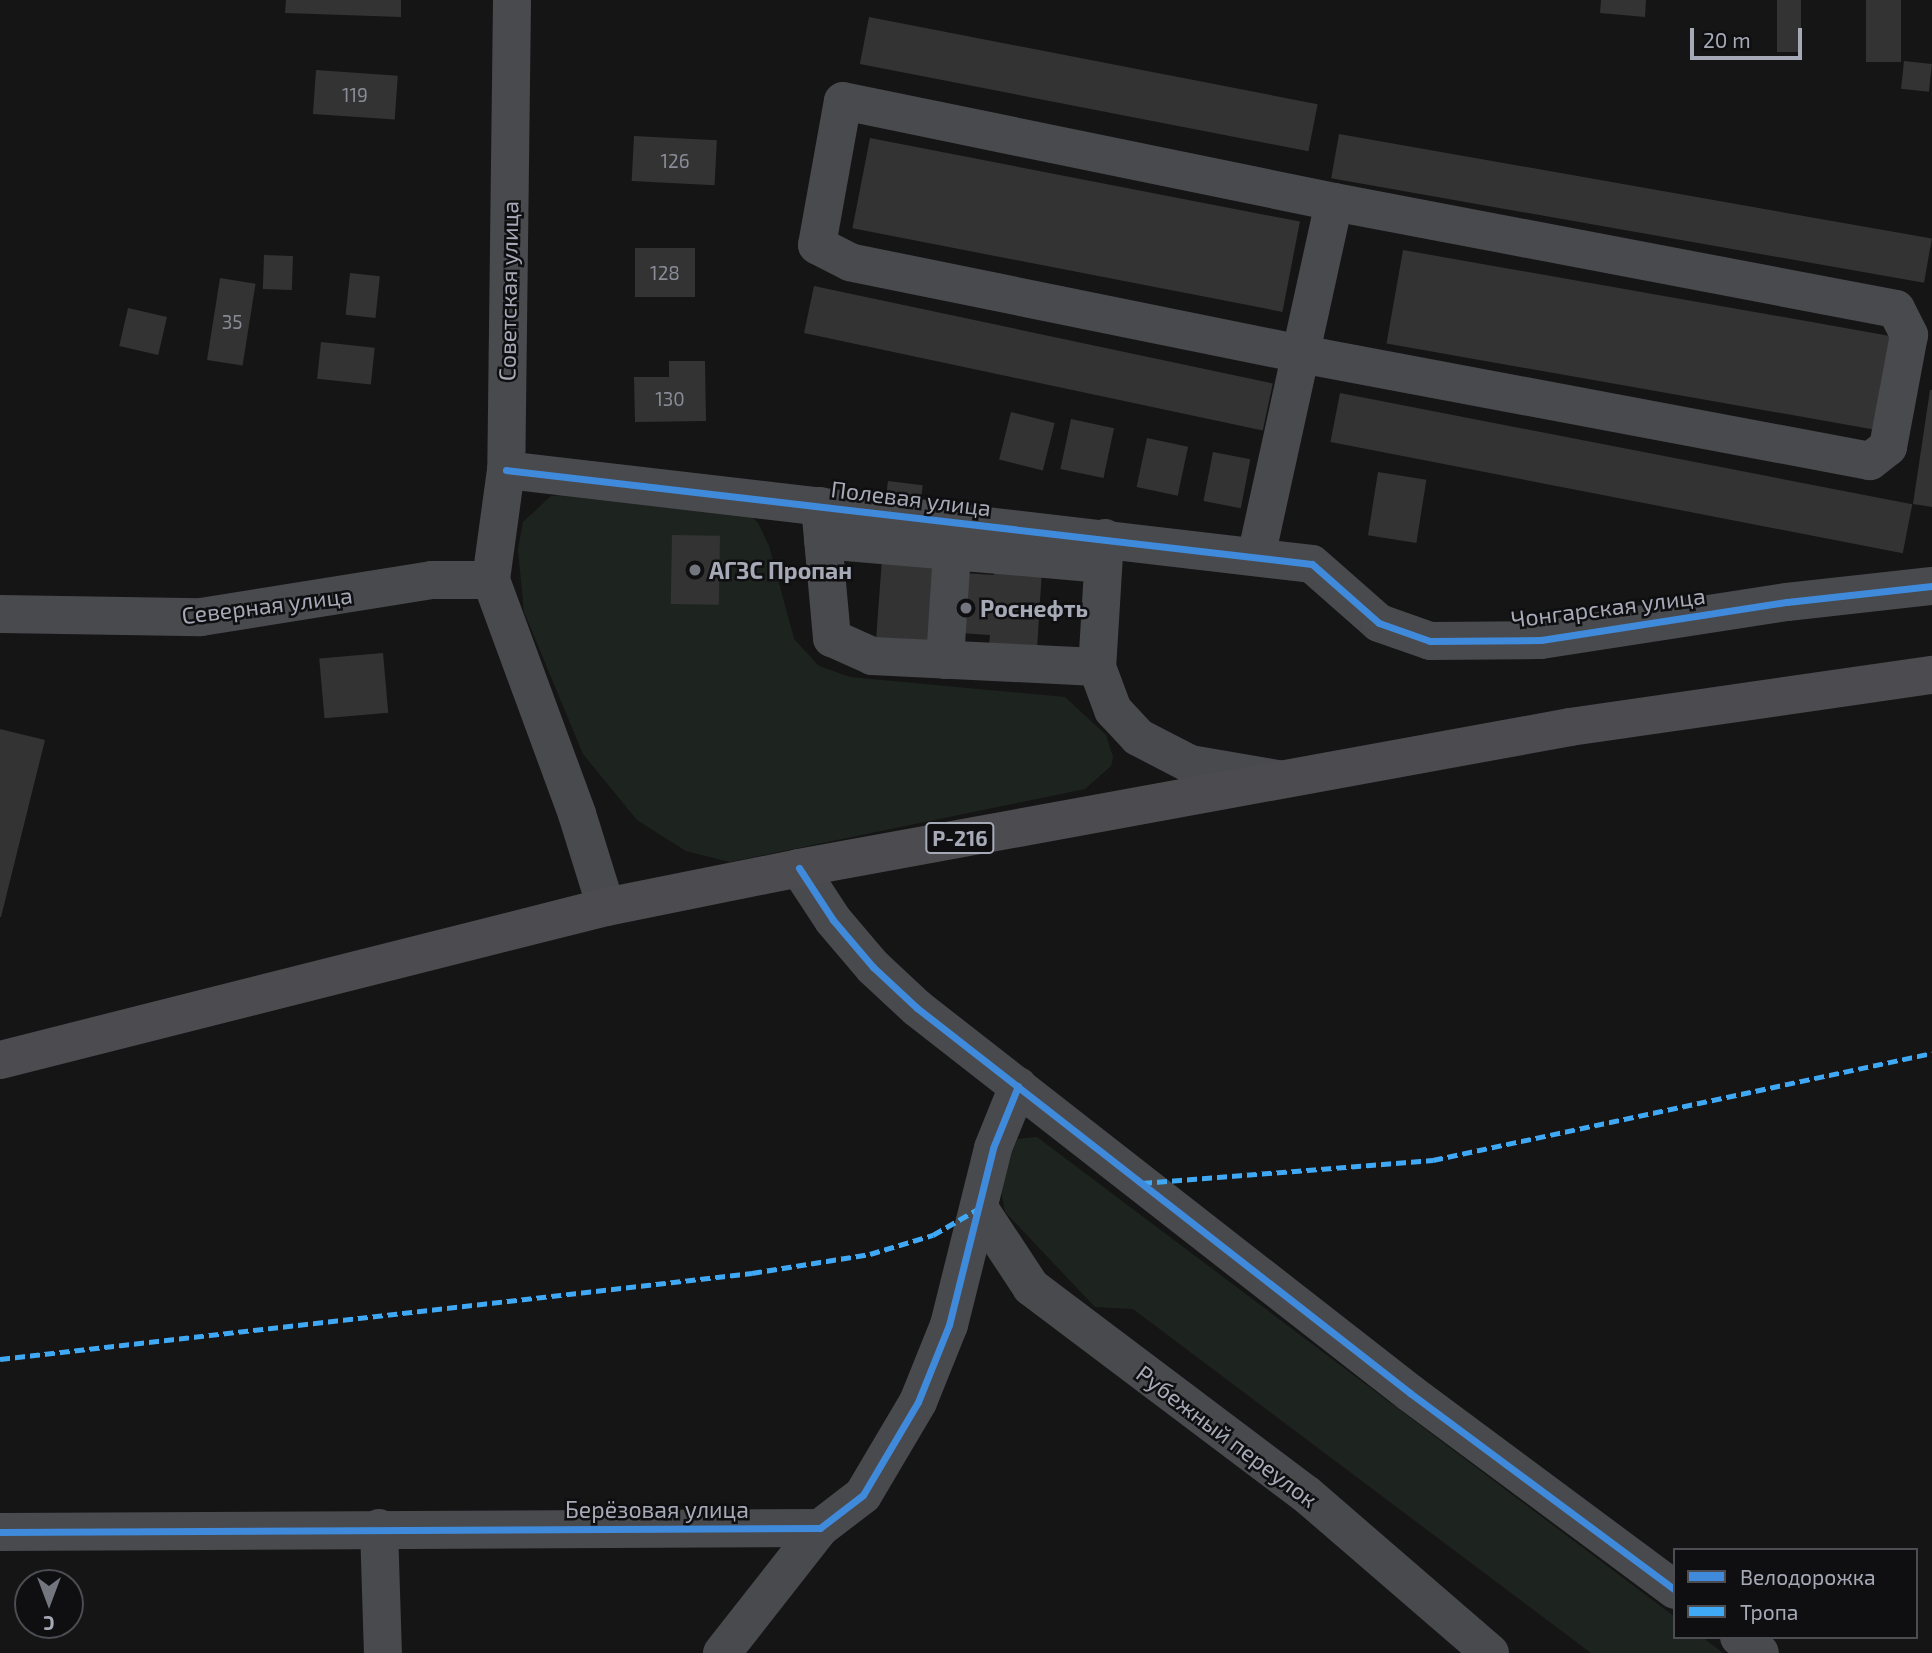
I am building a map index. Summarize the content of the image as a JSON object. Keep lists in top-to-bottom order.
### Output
{
  "streets": {
    "highway": ["Р-216"],
    "street": [
      "Советская улица",
      "Полевая улица",
      "Северная улица",
      "Чонгарская улица",
      "Рубежный переулок",
      "Берёзовая улица"
    ]
  },
  "crossings": [
    ["Советская улица", "Полевая улица"],
    ["Советская улица", "Северная улица"],
    ["Полевая улица", "Чонгарская улица"]
  ],
  "places": ["АГЗС Пропан", "Роснефть"],
  "house_numbers": [
    "119",
    "126",
    "128",
    "35",
    "130"
  ],
  "legend": ["Велодорожка", "Тропа"],
  "scale_bar": "20 m",
  "north": "bottom"
}
